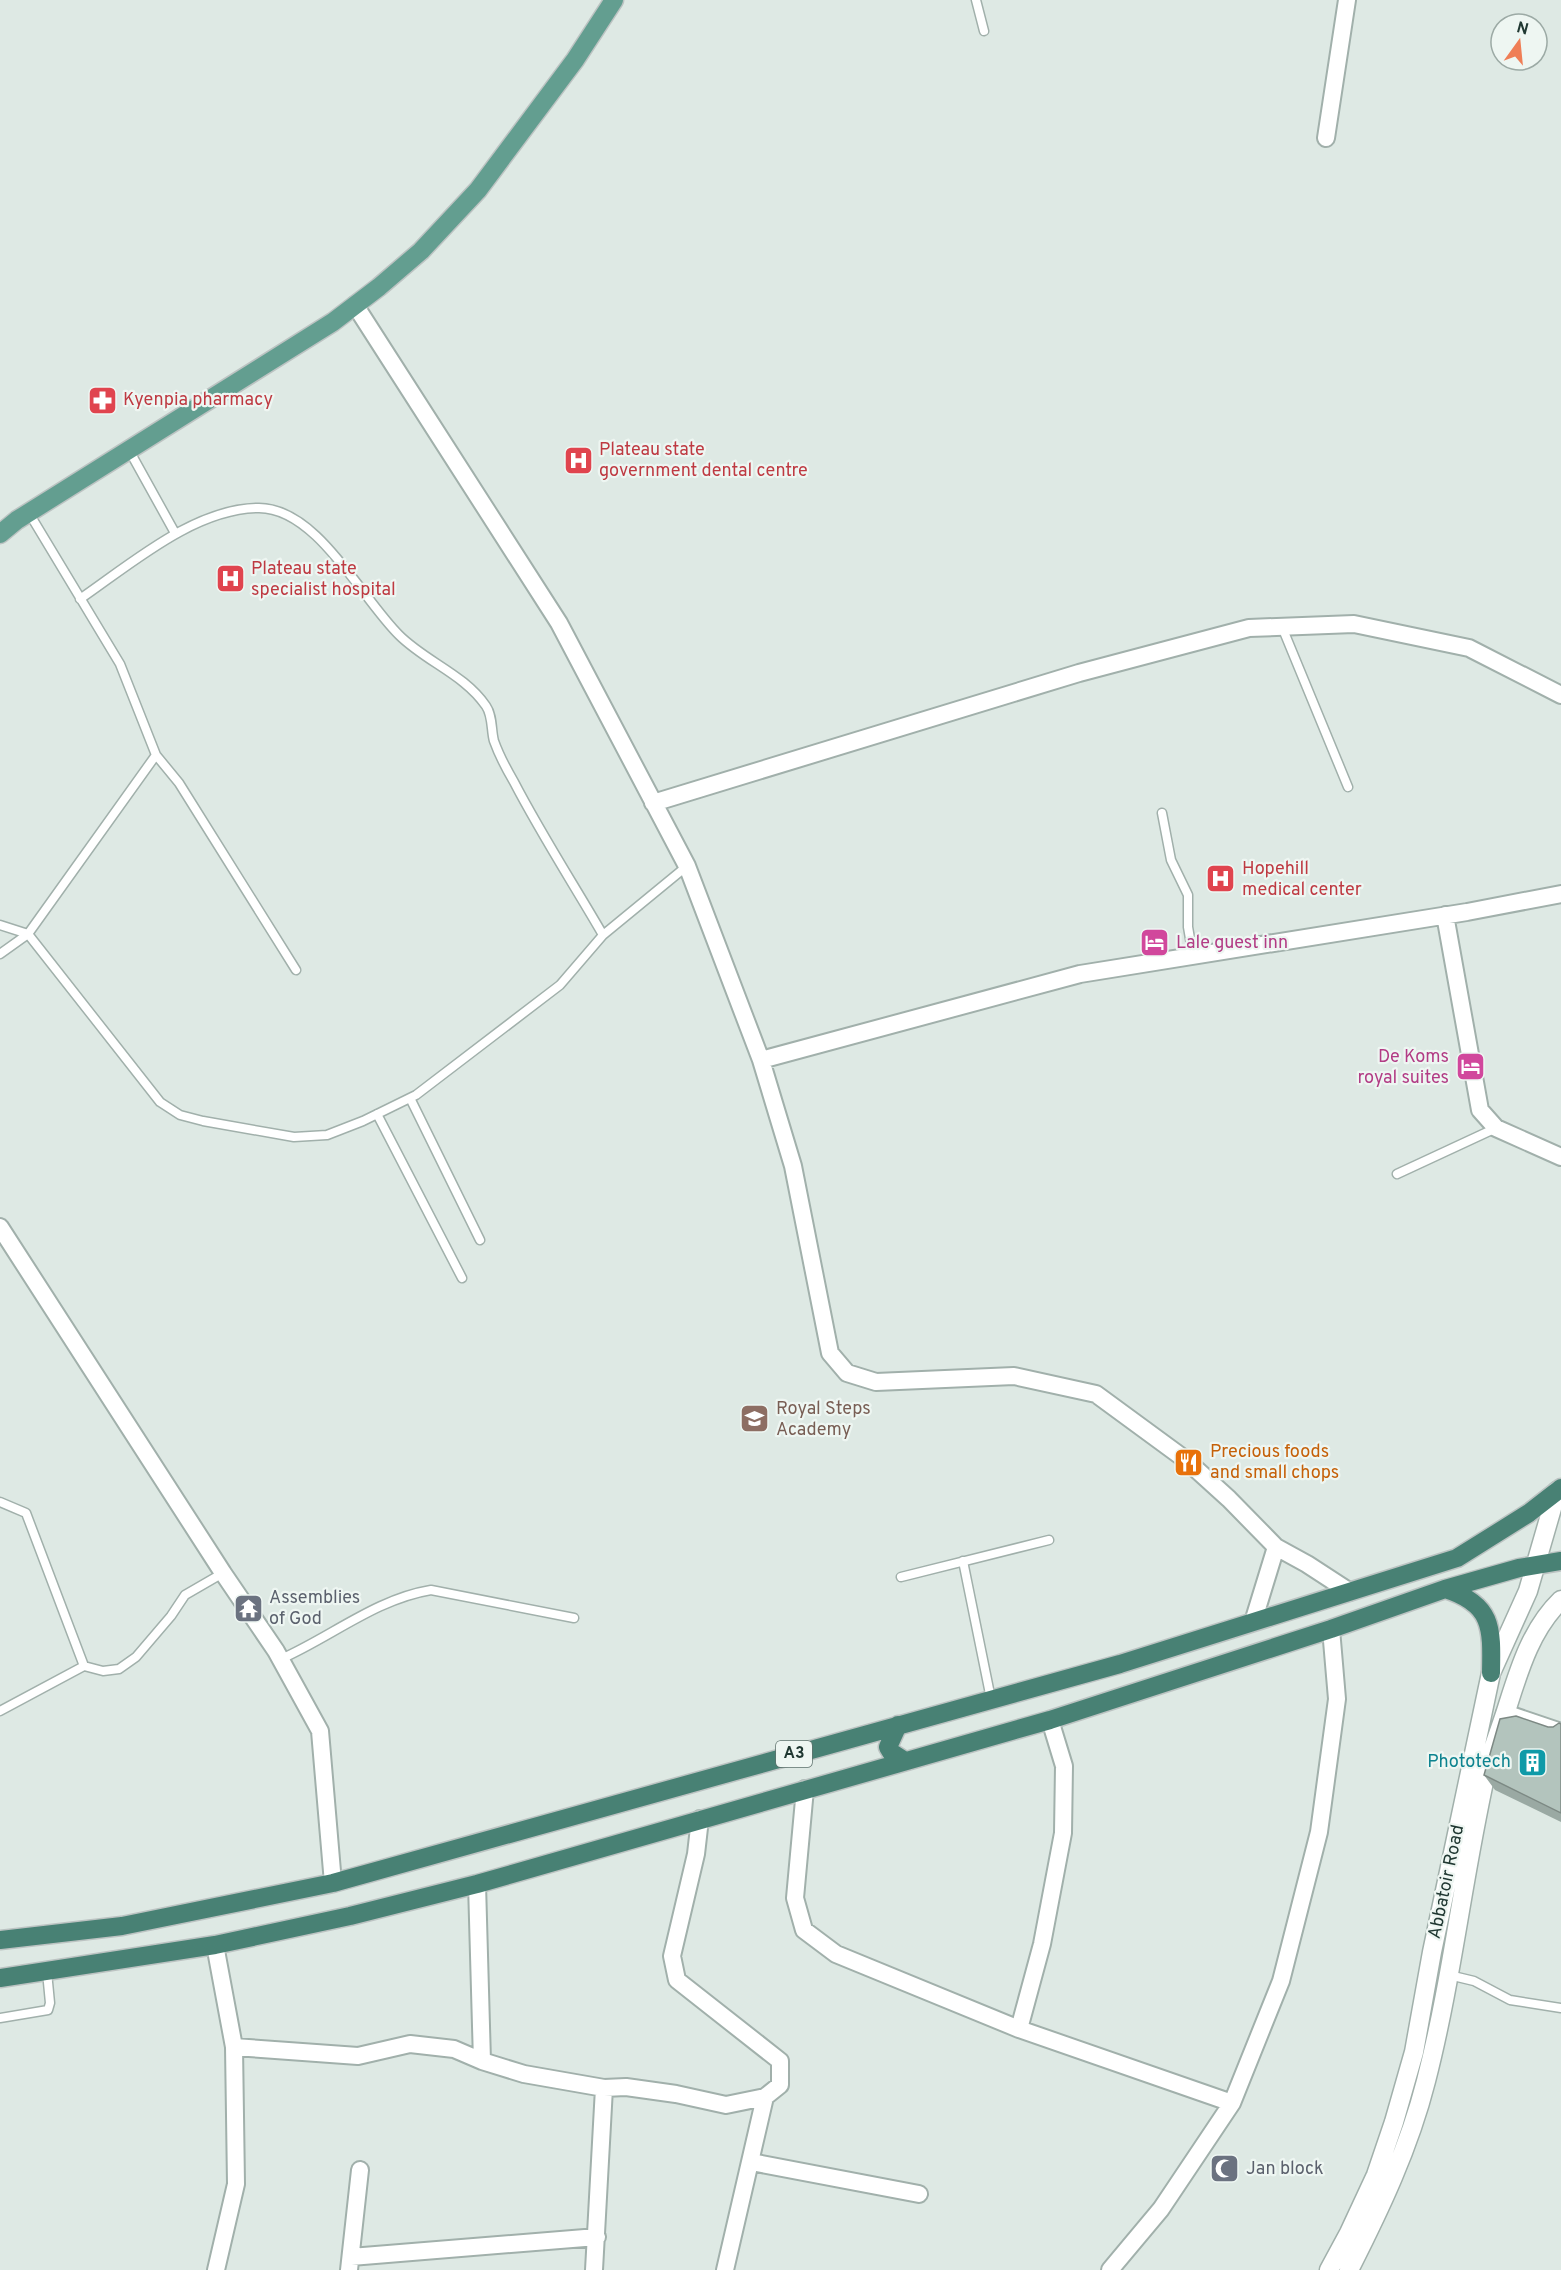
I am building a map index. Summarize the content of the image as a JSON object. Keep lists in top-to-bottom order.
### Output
{
  "streets": {
    "highway": ["A3"],
    "street": ["Abbatoir Road"]
  },
  "crossings": [
    ["A3", "Abbatoir Road"]
  ],
  "places": {
    "pharmacy": ["Kyenpia pharmacy"],
    "hospital": ["Plateau state government dental centre", "Plateau state specialist hospital", "Hopehill medical center"],
    "hotel": ["Lale guest inn", "De Koms royal suites"],
    "school or university": ["Royal Steps Academy"],
    "restaurant": ["Precious foods and small chops"],
    "temple": ["Assemblies of God"],
    "building": ["Phototech"],
    "mosque": ["Jan block"]
  },
  "north": "top"
}
